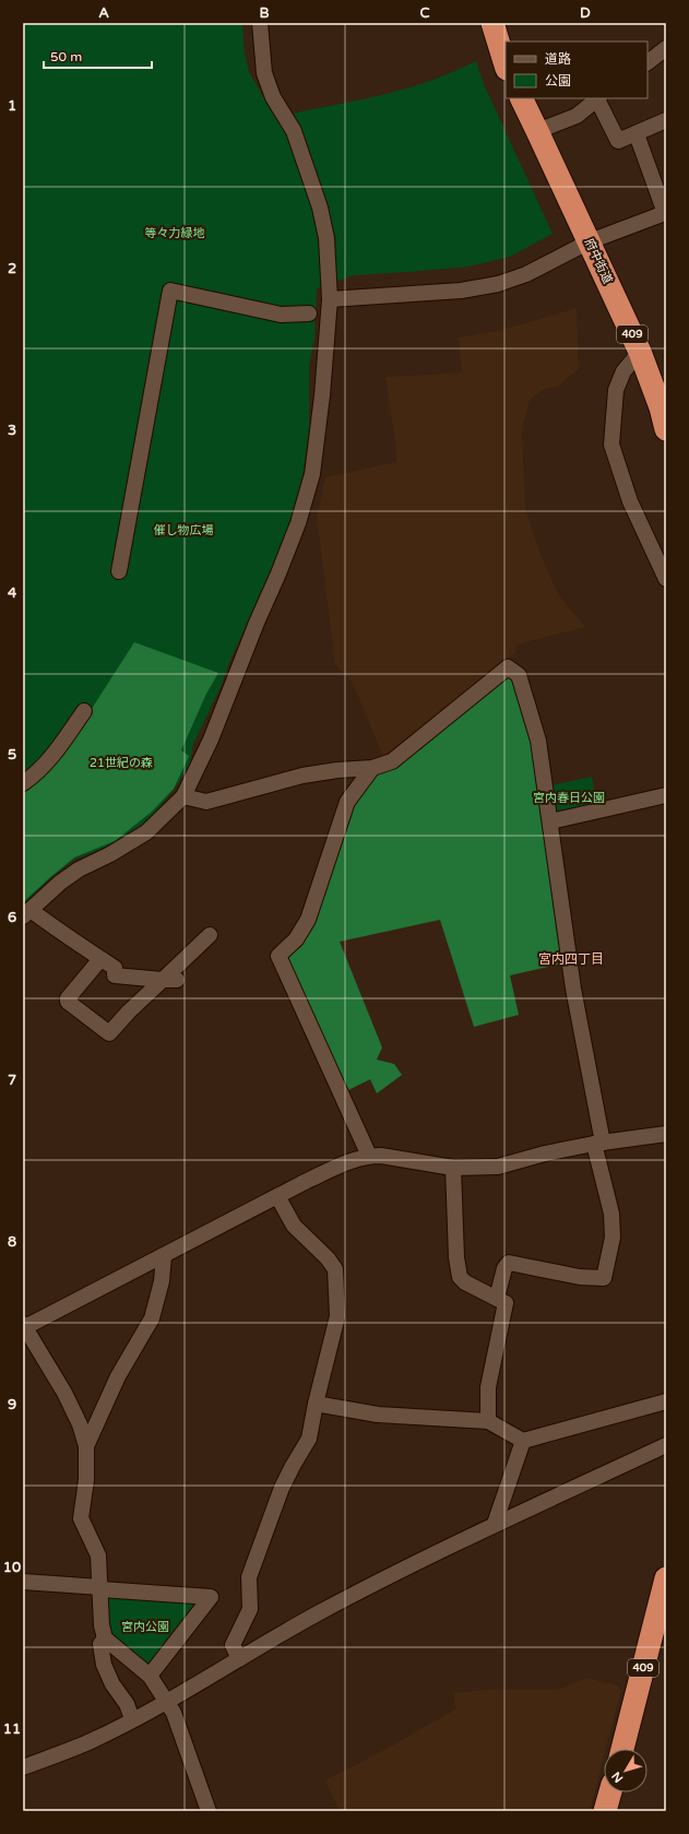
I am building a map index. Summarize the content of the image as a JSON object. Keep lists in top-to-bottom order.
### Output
{
  "streets": {
    "highway": ["府中街道", "409"]
  },
  "districts": ["宮内四丁目"],
  "parks": [
    "等々力緑地",
    "催し物広場",
    "21世紀の森",
    "宮内春日公園",
    "宮内公園"
  ],
  "legend": ["道路", "公園"],
  "scale_bar": "50 m",
  "north": "bottom left",
  "grid": {
    "columns": [
      "A",
      "B",
      "C",
      "D"
    ],
    "rows": [
      "1",
      "2",
      "3",
      "4",
      "5",
      "6",
      "7",
      "8",
      "9",
      "10",
      "11"
    ]
  }
}
